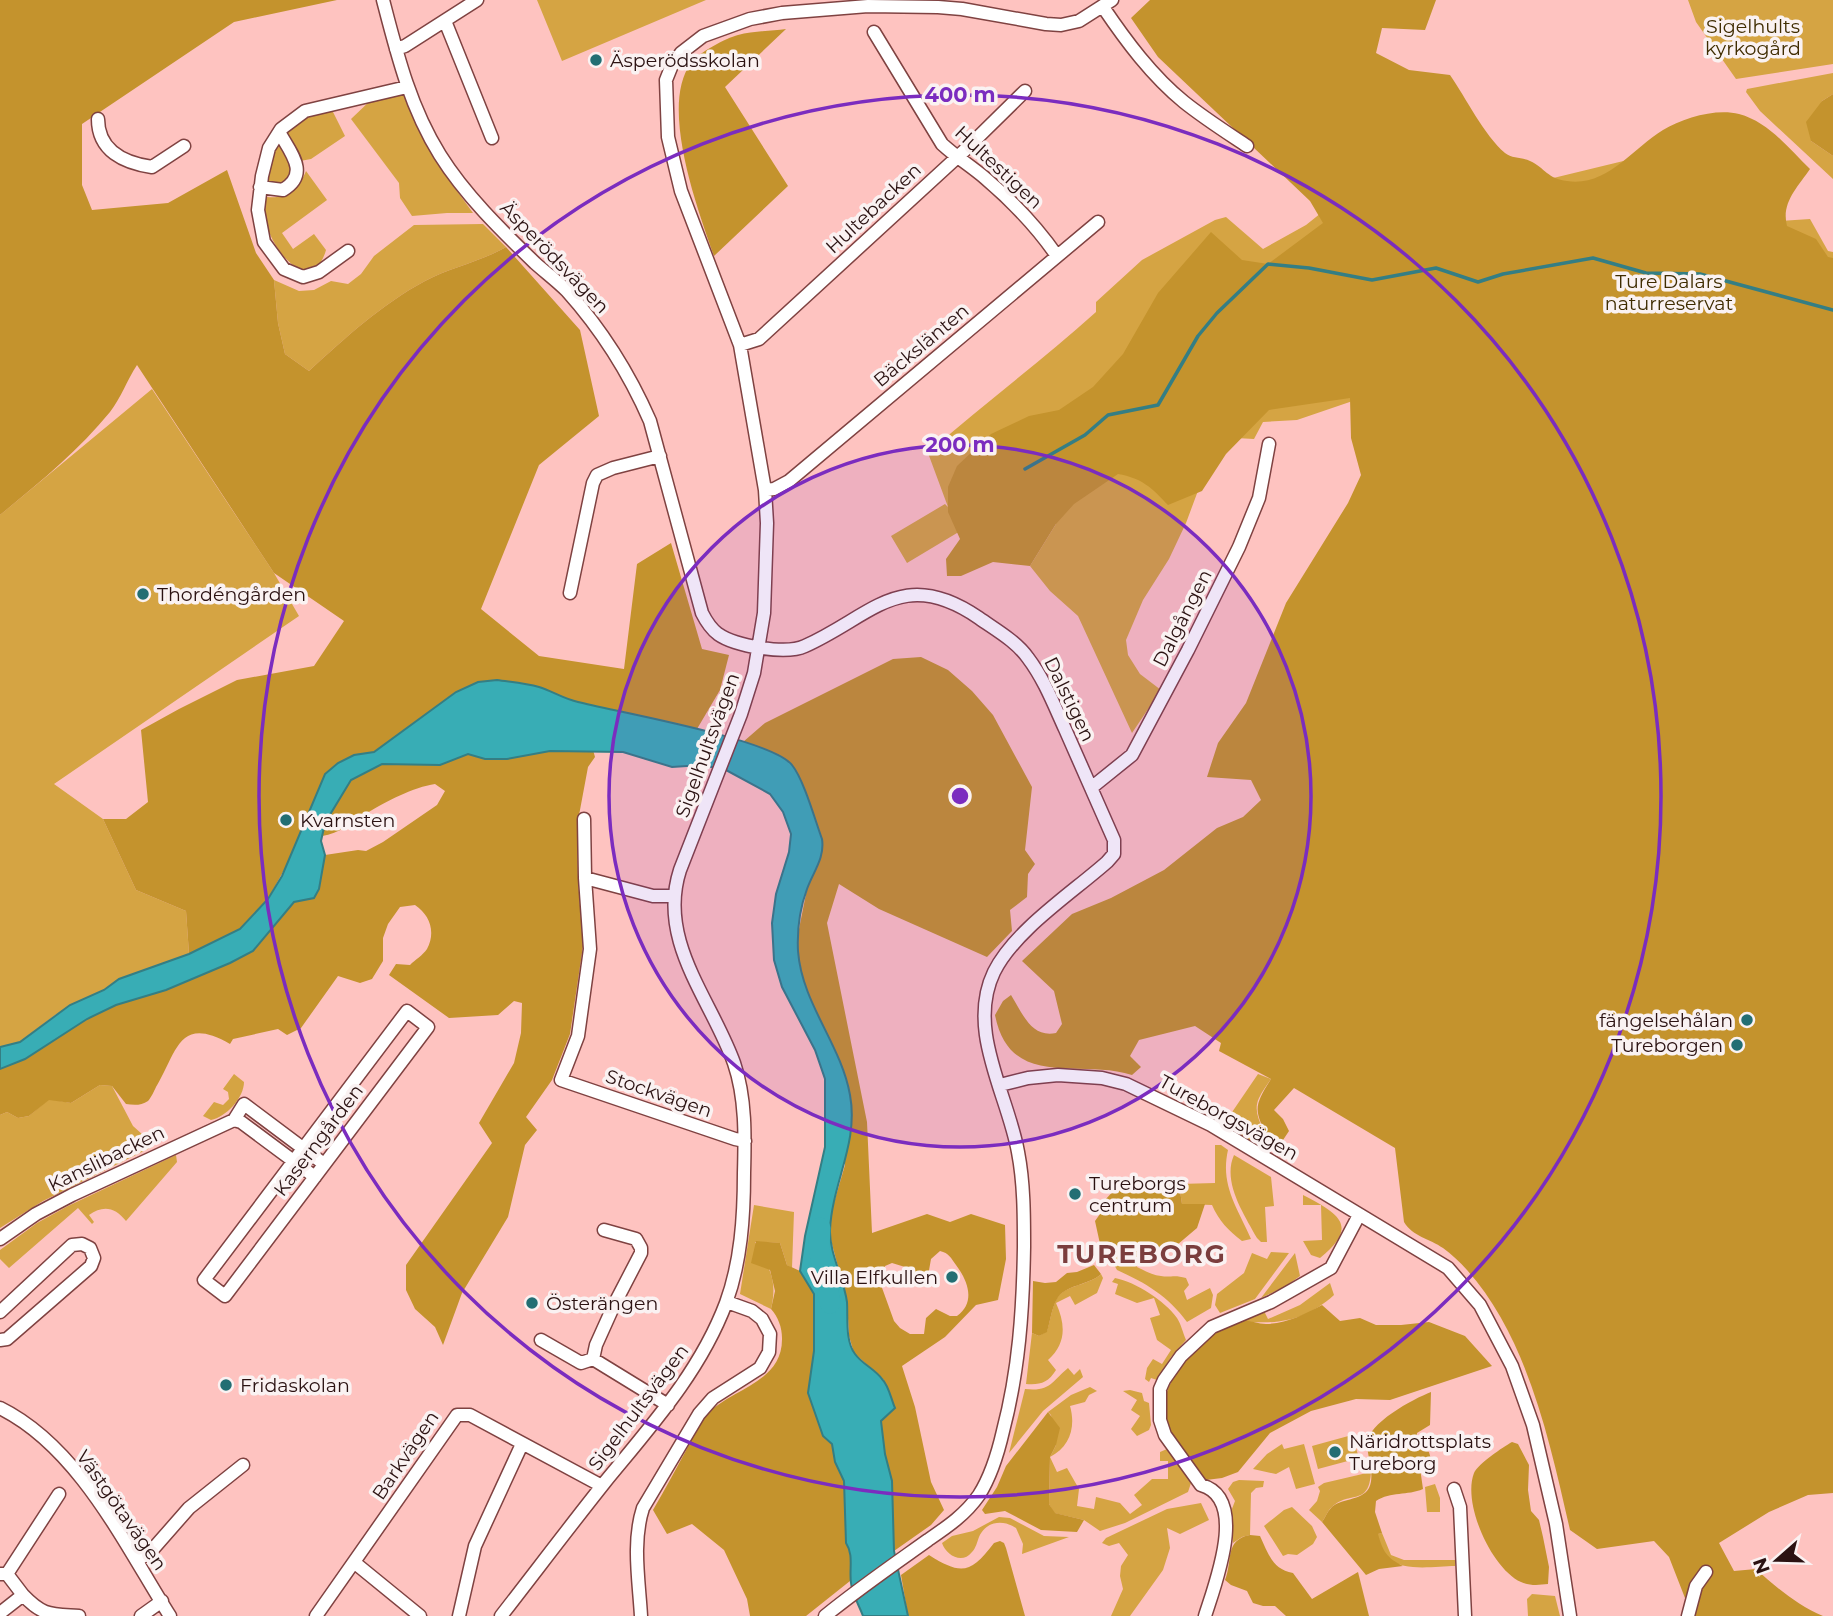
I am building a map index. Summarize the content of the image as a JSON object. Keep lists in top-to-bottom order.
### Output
{
  "streets": {
    "street": [
      "Hultestigen",
      "Hultebacken",
      "Äsperödsvägen",
      "Bäckslänten",
      "Dalgången",
      "Dalstigen",
      "Sigelhultsvägen",
      "Stockvägen",
      "Tureborgsvägen",
      "Kaserngården",
      "Kanslibacken",
      "Barkvägen",
      "Västgötavägen"
    ]
  },
  "crossings": [
    ["Hultestigen", "Hultebacken"],
    ["Hultestigen", "Bäckslänten"],
    ["Hultebacken", "Sigelhultsvägen"],
    ["Äsperödsvägen", "Dalstigen"],
    ["Äsperödsvägen", "Sigelhultsvägen"],
    ["Bäckslänten", "Sigelhultsvägen"],
    ["Dalgången", "Dalstigen"],
    ["Dalstigen", "Tureborgsvägen"],
    ["Sigelhultsvägen", "Stockvägen"],
    ["Sigelhultsvägen", "Barkvägen"]
  ],
  "districts": ["TUREBORG"],
  "parks": ["Sigelhults kyrkogård", "Ture Dalars naturreservat"],
  "places": [
    "Äsperödsskolan",
    "Thordéngården",
    "Kvarnsten",
    "fängelsehålan",
    "Tureborgen",
    "Tureborgs centrum",
    "Villa Elfkullen",
    "Österängen",
    "Fridaskolan",
    "Näridrottsplats Tureborg"
  ],
  "north": "left",
  "rings": ["400 m", "200 m"]
}
